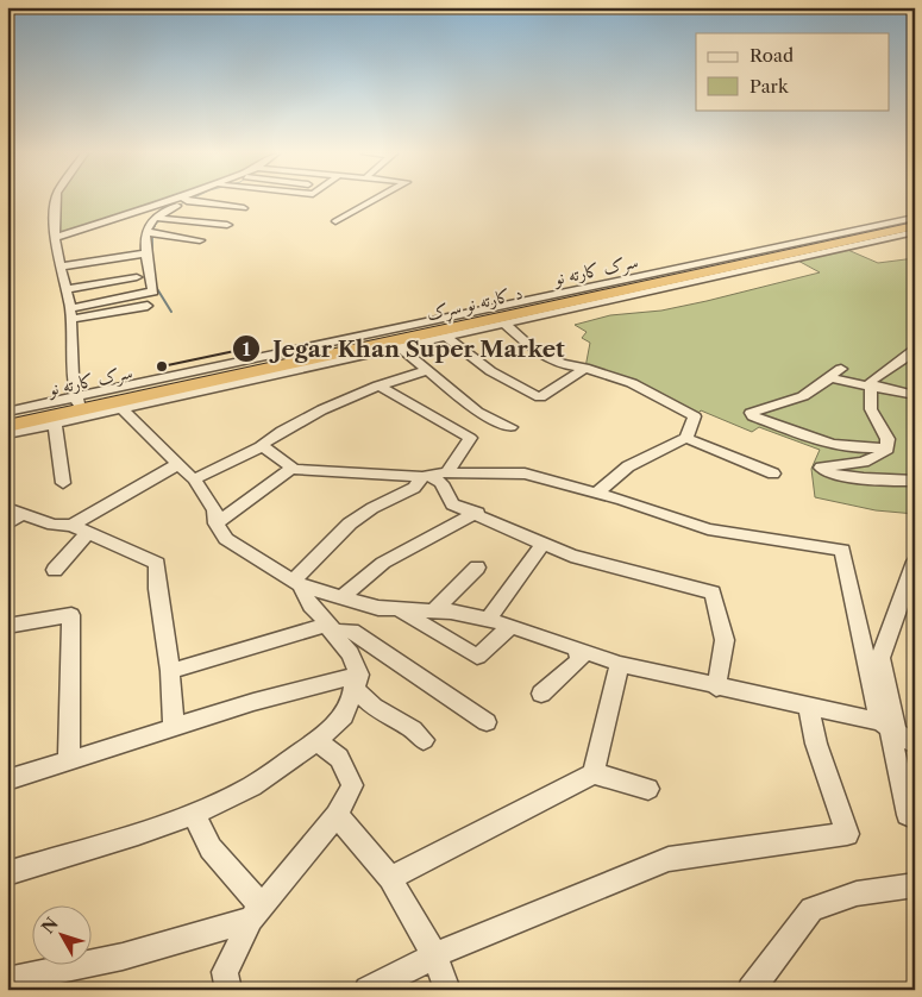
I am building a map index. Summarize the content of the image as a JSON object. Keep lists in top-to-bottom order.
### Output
{
  "streets": {
    "highway": ["سرک کارته نو", "د کارته نو سړک"]
  },
  "crossings": [
    ["سرک کارته نو", "د کارته نو سړک"]
  ],
  "places": ["Jegar Khan Super Market"],
  "legend": ["Road", "Park"],
  "north": "top left"
}
